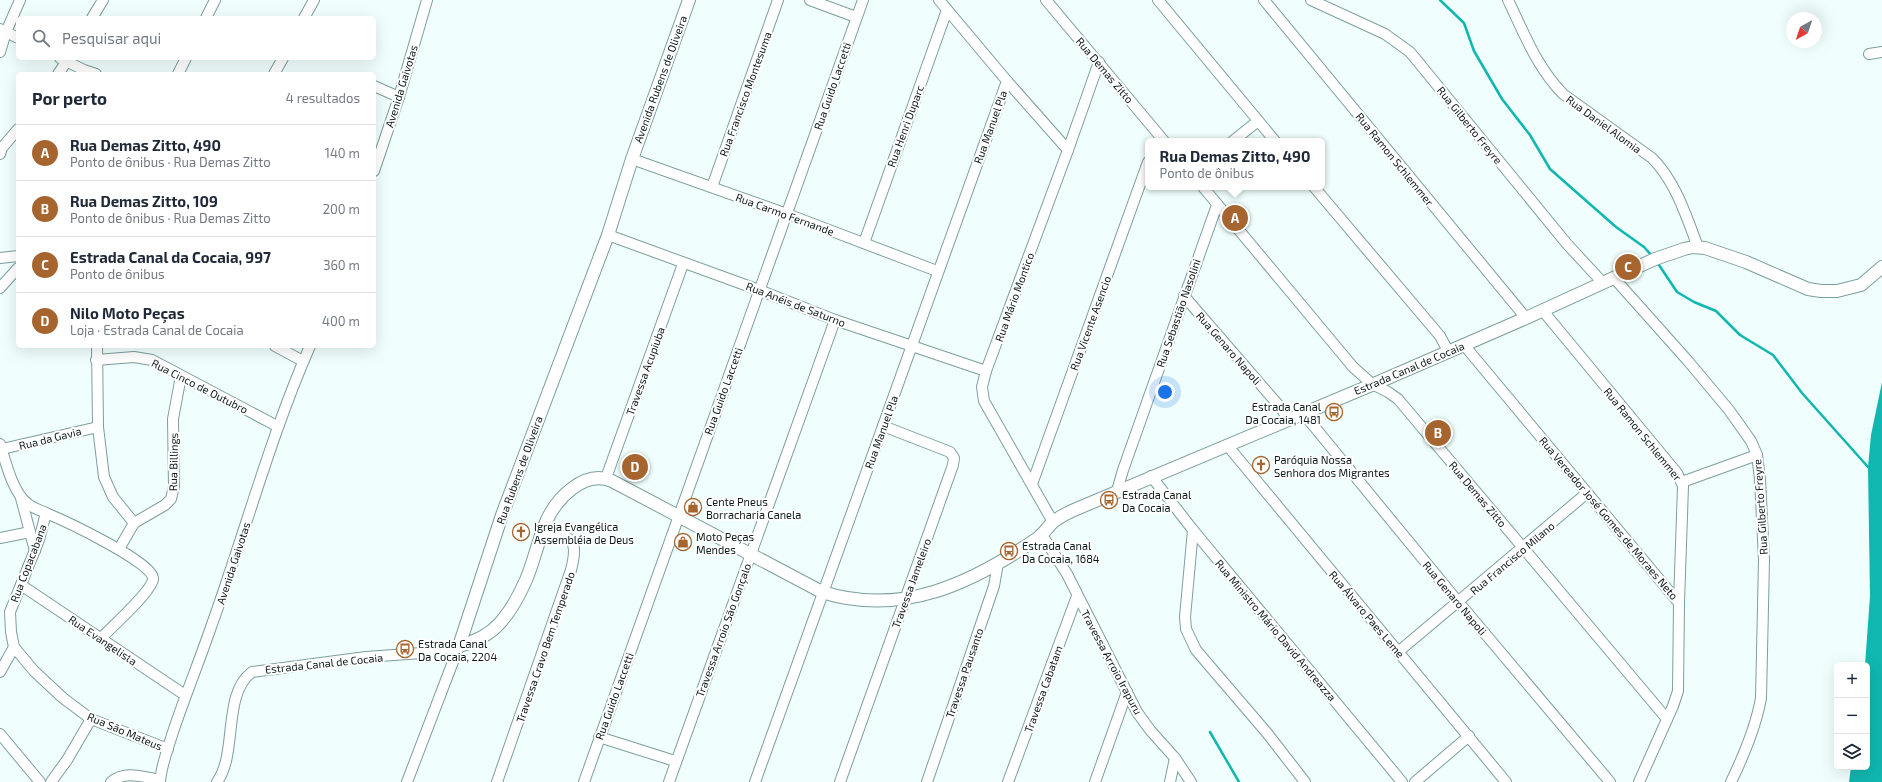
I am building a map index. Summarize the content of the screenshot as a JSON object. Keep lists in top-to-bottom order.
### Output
{
  "streets": {
    "main road": ["Avenida Rubens de Oliveira", "Estrada Canal de Cocaia", "Rua Rubens de Oliveira"],
    "street": [
      "Rua Demas Zitto",
      "Avenida Gaivotas",
      "Rua Guido Laccetti",
      "Rua Francisco Montesuma",
      "Rua Daniel Alomia",
      "Rua Gilberto Freyre",
      "Rua Henri Duparc",
      "Rua Manuel Pla",
      "Rua Ramon Schlemmer",
      "Rua Carmo Fernande",
      "Rua Mário Montico",
      "Rua Anéis de Saturno",
      "Rua Sebastião Nasolini",
      "Rua Vicente Asencio",
      "Rua Genaro Napoli",
      "Travessa Acupiuba",
      "Rua Cinco de Outubro",
      "Rua da Gavia",
      "Rua Billings",
      "Rua Vereador José Gomes de Moraes Neto",
      "Rua Francisco Milano",
      "Rua Copacabana",
      "Travessa Jameleiro",
      "Rua Álvaro Paes Leme",
      "Travessa Arroio São Gonçalo",
      "Rua Ministro Mário David Andreazza",
      "Rua Evangelista",
      "Travessa Cravo Bem Temperado",
      "Travessa Arroio Irapuru",
      "Travessa Pausanto",
      "Travessa Cabatam",
      "Rua São Mateus"
    ]
  },
  "crossings": [
    ["Rua Demas Zitto", "Rua Mário Montico"],
    ["Rua Demas Zitto", "Rua Sebastião Nasolini"],
    ["Rua Demas Zitto", "Estrada Canal de Cocaia"],
    ["Rua Demas Zitto", "Rua Vereador José Gomes de Moraes Neto"],
    ["Rua Demas Zitto", "Rua Francisco Milano"],
    ["Avenida Rubens de Oliveira", "Rua Carmo Fernande"],
    ["Avenida Rubens de Oliveira", "Rua Rubens de Oliveira"],
    ["Avenida Gaivotas", "Rua Cinco de Outubro"],
    ["Avenida Gaivotas", "Rua Evangelista"],
    ["Avenida Gaivotas", "Rua São Mateus"],
    ["Rua Guido Laccetti", "Rua Carmo Fernande"],
    ["Rua Guido Laccetti", "Rua Anéis de Saturno"],
    ["Rua Guido Laccetti", "Estrada Canal de Cocaia"],
    ["Rua Francisco Montesuma", "Rua Carmo Fernande"],
    ["Rua Daniel Alomia", "Estrada Canal de Cocaia"],
    ["Rua Gilberto Freyre", "Estrada Canal de Cocaia"],
    ["Rua Henri Duparc", "Rua Carmo Fernande"],
    ["Rua Manuel Pla", "Rua Carmo Fernande"],
    ["Rua Manuel Pla", "Rua Anéis de Saturno"],
    ["Rua Manuel Pla", "Estrada Canal de Cocaia"],
    ["Rua Manuel Pla", "Travessa Jameleiro"],
    ["Rua Ramon Schlemmer", "Estrada Canal de Cocaia"],
    ["Rua Ramon Schlemmer", "Rua Vereador José Gomes de Moraes Neto"],
    ["Rua Carmo Fernande", "Rua Rubens de Oliveira"],
    ["Rua Mário Montico", "Rua Anéis de Saturno"],
    ["Rua Mário Montico", "Rua Vicente Asencio"],
    ["Rua Mário Montico", "Estrada Canal de Cocaia"],
    ["Rua Anéis de Saturno", "Travessa Acupiuba"],
    ["Rua Anéis de Saturno", "Rua Rubens de Oliveira"],
    ["Rua Anéis de Saturno", "Travessa Arroio São Gonçalo"],
    ["Rua Sebastião Nasolini", "Rua Genaro Napoli"],
    ["Rua Sebastião Nasolini", "Estrada Canal de Cocaia"],
    ["Rua Genaro Napoli", "Estrada Canal de Cocaia"],
    ["Rua Genaro Napoli", "Rua Francisco Milano"],
    ["Estrada Canal de Cocaia", "Travessa Acupiuba"],
    ["Estrada Canal de Cocaia", "Rua Rubens de Oliveira"],
    ["Estrada Canal de Cocaia", "Rua Vereador José Gomes de Moraes Neto"],
    ["Estrada Canal de Cocaia", "Travessa Jameleiro"],
    ["Estrada Canal de Cocaia", "Rua Álvaro Paes Leme"],
    ["Estrada Canal de Cocaia", "Travessa Arroio São Gonçalo"],
    ["Estrada Canal de Cocaia", "Rua Ministro Mário David Andreazza"],
    ["Estrada Canal de Cocaia", "Travessa Cravo Bem Temperado"],
    ["Estrada Canal de Cocaia", "Travessa Arroio Irapuru"],
    ["Estrada Canal de Cocaia", "Travessa Pausanto"],
    ["Rua Cinco de Outubro", "Rua Billings"],
    ["Rua da Gavia", "Rua Copacabana"],
    ["Rua Vereador José Gomes de Moraes Neto", "Rua Francisco Milano"],
    ["Rua Francisco Milano", "Rua Álvaro Paes Leme"],
    ["Rua Copacabana", "Rua Evangelista"],
    ["Rua Copacabana", "Rua São Mateus"],
    ["Travessa Arroio Irapuru", "Travessa Cabatam"]
  ],
  "places": {
    "bus stop": [
      "Estrada Canal Da Cocaia, 1481",
      "Estrada Canal Da Cocaia",
      "Estrada Canal Da Cocaia, 1684",
      "Estrada Canal Da Cocaia, 2204"
    ],
    "church": ["Paróquia Nossa Senhora dos Migrantes", "Igreja Evangélica Assembléia de Deus"],
    "shop": ["Cente Pneus Borracharia Canela", "Moto Peças Mendes"]
  },
  "north": "bottom left",
  "page": {
    "search": "Pesquisar aqui",
    "heading": ["Por perto", "4 resultados"],
    "list": [
      {
        "mark": "A",
        "name": "Rua Demas Zitto, 490",
        "note": "Ponto de ônibus · Rua Demas Zitto",
        "value": "140 m"
      },
      {
        "mark": "B",
        "name": "Rua Demas Zitto, 109",
        "note": "Ponto de ônibus · Rua Demas Zitto",
        "value": "200 m"
      },
      {
        "mark": "C",
        "name": "Estrada Canal da Cocaia, 997",
        "note": "Ponto de ônibus",
        "value": "360 m"
      },
      {
        "mark": "D",
        "name": "Nilo Moto Peças",
        "note": "Loja · Estrada Canal de Cocaia",
        "value": "400 m"
      }
    ],
    "popup": ["Rua Demas Zitto, 490", "Ponto de ônibus"],
    "pins": [
      "A",
      "C",
      "B",
      "D"
    ],
    "map_buttons": ["+", "−"]
  }
}
